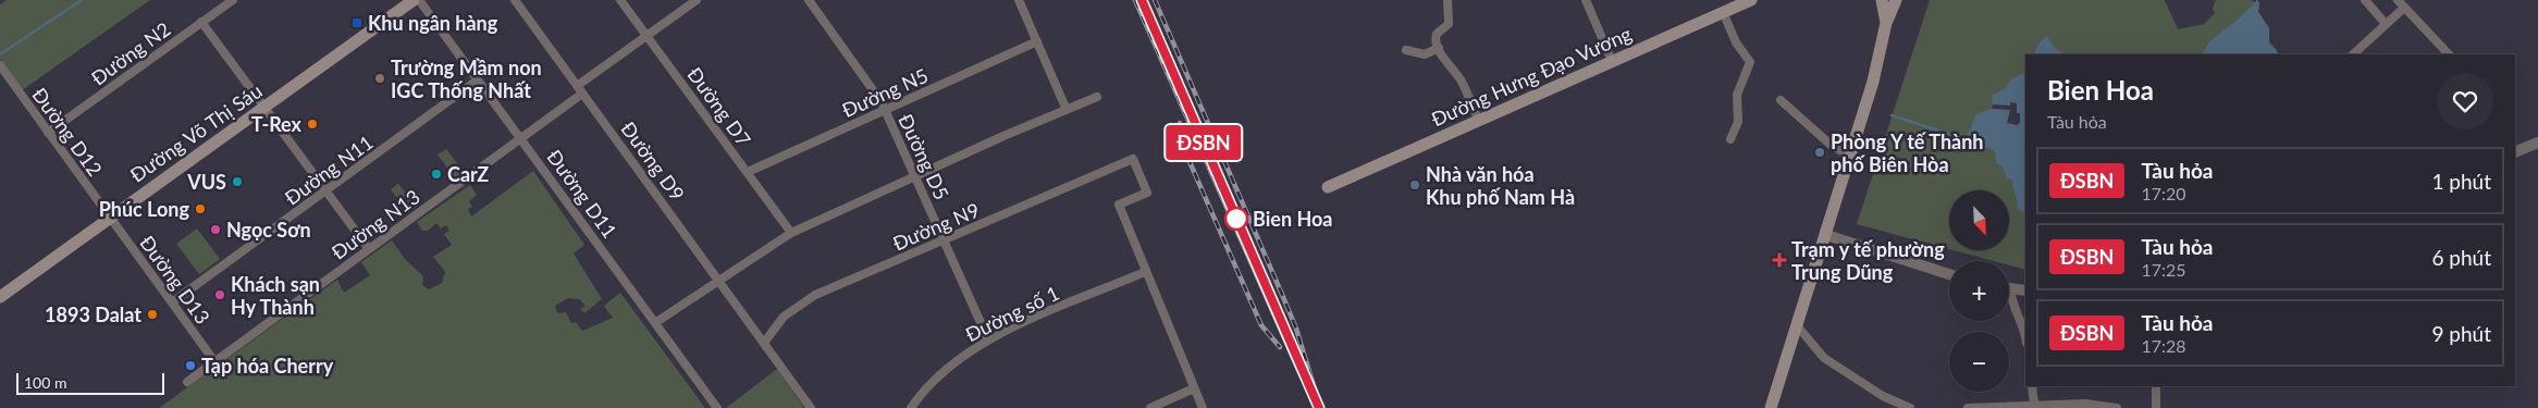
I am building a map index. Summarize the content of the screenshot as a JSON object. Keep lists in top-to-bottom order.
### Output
{
  "streets": {
    "main road": ["Đường Hưng Đạo Vương", "Đường Võ Thị Sáu"],
    "street": [
      "Đường N2",
      "Đường N5",
      "Đường D7",
      "Đường D12",
      "Đường D5",
      "Đường D9",
      "Đường N11",
      "Đường D11",
      "Đường N13",
      "Đường N9",
      "Đường D13",
      "Đường số 1"
    ]
  },
  "crossings": [
    ["Đường N2", "Đường D12"],
    ["Đường N5", "Đường D7"],
    ["Đường N5", "Đường D5"],
    ["Đường D12", "Đường Võ Thị Sáu"],
    ["Đường D12", "Đường D13"],
    ["Đường Võ Thị Sáu", "Đường D13"],
    ["Đường D5", "Đường N9"],
    ["Đường D5", "Đường số 1"],
    ["Đường D9", "Đường N13"],
    ["Đường D9", "Đường N9"],
    ["Đường N11", "Đường D11"],
    ["Đường N11", "Đường D13"],
    ["Đường D11", "Đường N13"],
    ["Đường N13", "Đường D13"],
    ["Đường N9", "Đường số 1"]
  ],
  "places": {
    "transit": ["Khu ngân hàng"],
    "other": [
      "Trường Mầm non IGC Thống Nhất",
      "T-Rex",
      "Phòng Y tế Thành phố Biên Hòa",
      "CarZ",
      "VUS",
      "Nhà văn hóa Khu phố Nam Hà",
      "Phúc Long",
      "Bien Hoa",
      "Ngọc Sơn",
      "Khách sạn Hy Thành",
      "1893 Dalat",
      "Tạp hóa Cherry"
    ],
    "health": ["Trạm y tế phường Trung Dũng"]
  },
  "scale_bar": "100 m",
  "north": "bottom right",
  "page": {
    "on_map": "ĐSBN",
    "heading": ["Bien Hoa", "Tàu hỏa"],
    "list": [
      {
        "mark": "ĐSBN",
        "name": "Tàu hỏa",
        "note": "17:20",
        "value": "1 phút"
      },
      {
        "mark": "ĐSBN",
        "name": "Tàu hỏa",
        "note": "17:25",
        "value": "6 phút"
      },
      {
        "mark": "ĐSBN",
        "name": "Tàu hỏa",
        "note": "17:28",
        "value": "9 phút"
      }
    ],
    "map_buttons": ["+", "−"],
    "scale": "100 m"
  }
}
